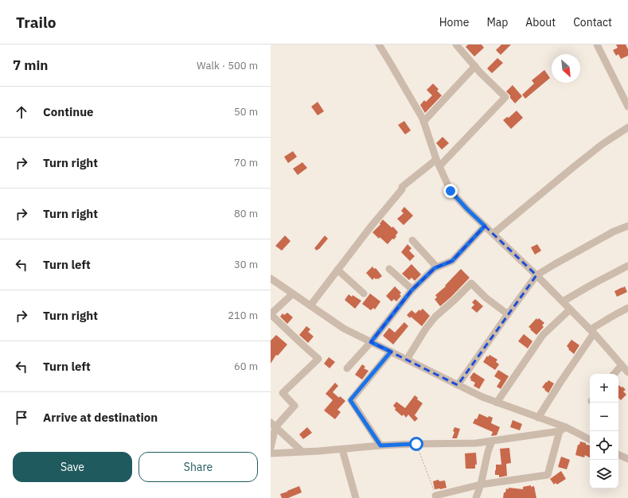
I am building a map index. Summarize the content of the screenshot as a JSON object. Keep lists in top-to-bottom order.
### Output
{
  "north": "bottom right",
  "page": {
    "header": "Trailo",
    "nav": [
      "Home",
      "Map",
      "About",
      "Contact"
    ],
    "heading": ["7 min", "Walk · 500 m"],
    "list": [
      ["Continue", "50 m"],
      ["Turn right", "70 m"],
      ["Turn right", "80 m"],
      ["Turn left", "30 m"],
      ["Turn right", "210 m"],
      ["Turn left", "60 m"],
      "Arrive at destination"
    ],
    "map_buttons": ["+", "−"],
    "buttons": ["Save", "Share"]
  }
}
